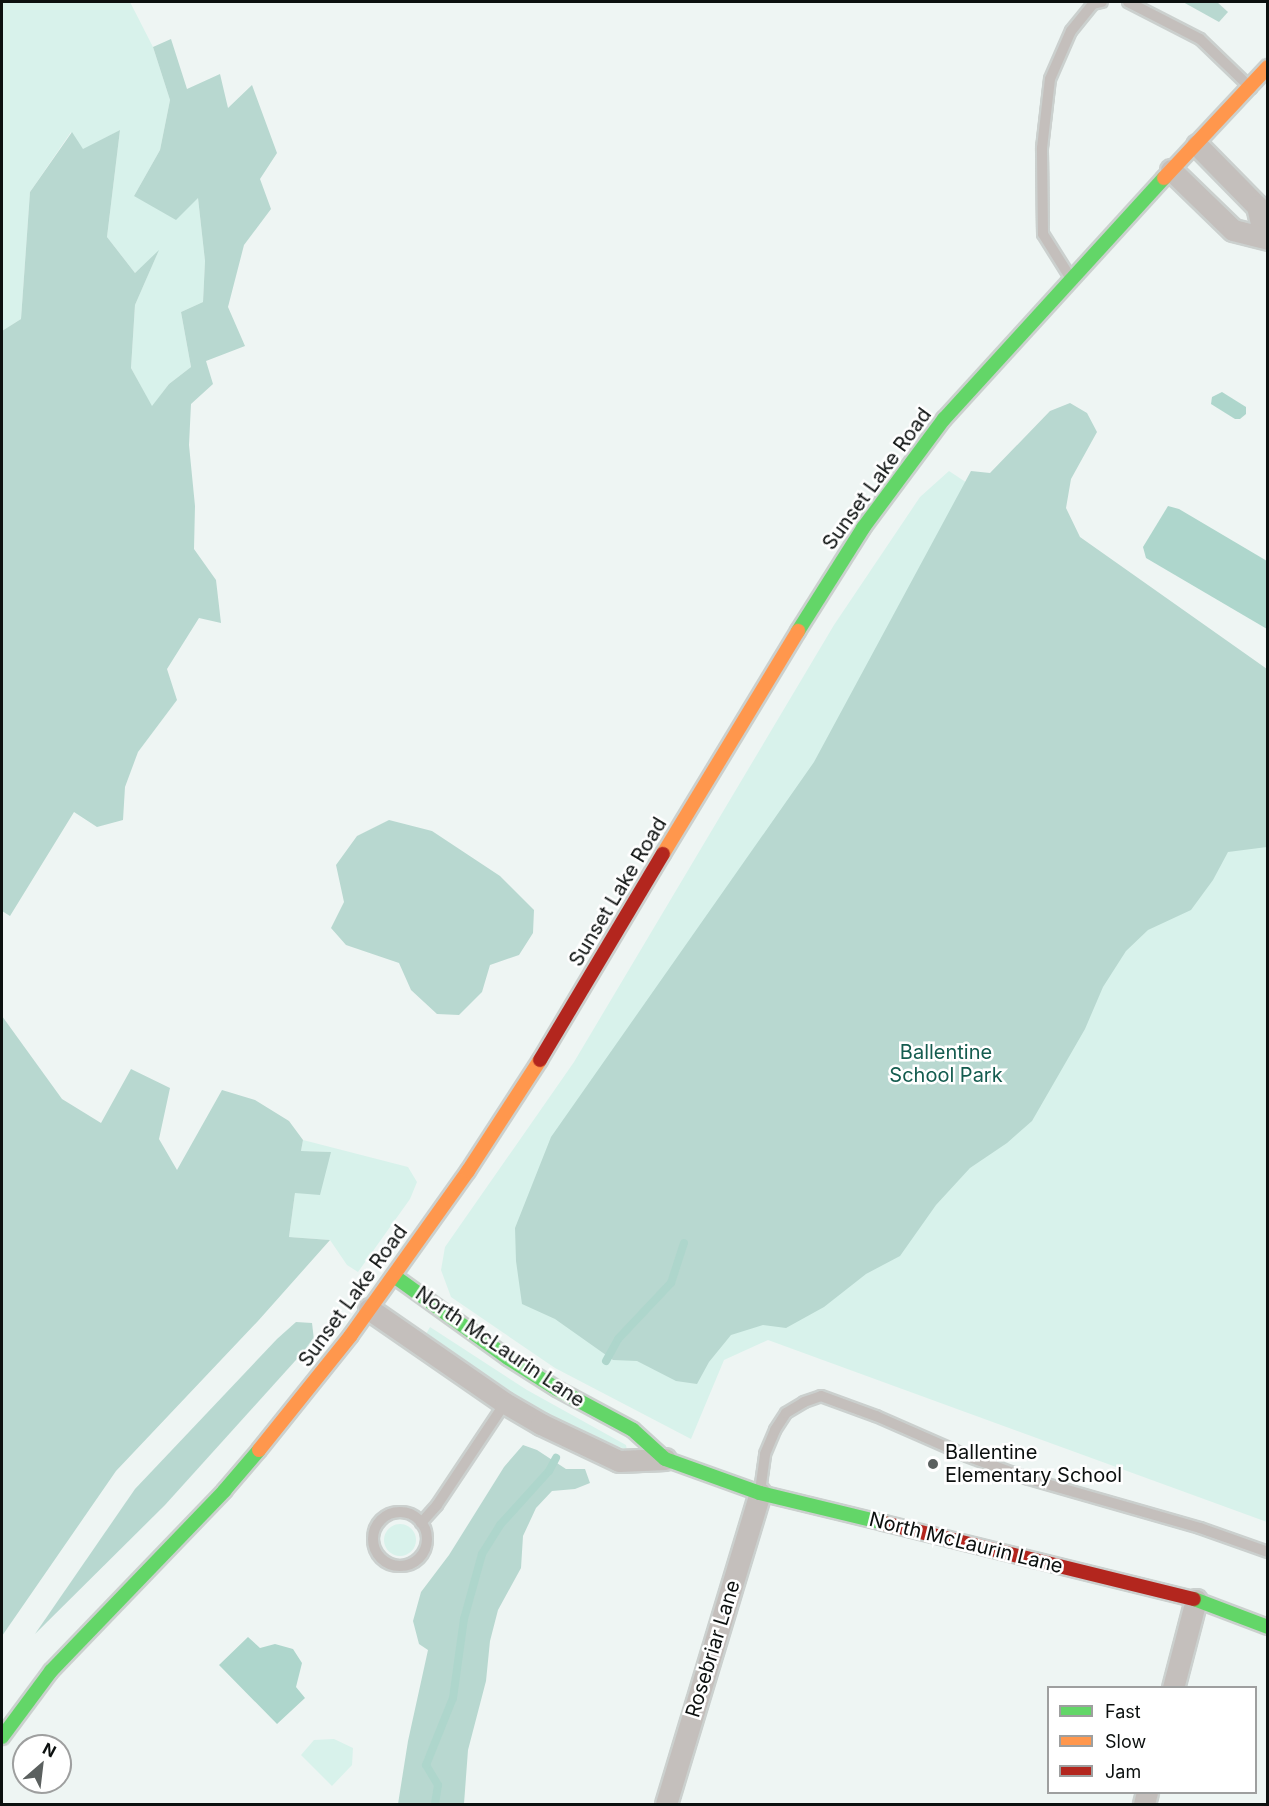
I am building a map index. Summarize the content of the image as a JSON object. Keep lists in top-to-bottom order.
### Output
{
  "streets": {
    "main road": ["Sunset Lake Road", "North McLaurin Lane"],
    "street": ["Rosebriar Lane"]
  },
  "crossings": [
    ["Sunset Lake Road", "North McLaurin Lane"],
    ["North McLaurin Lane", "Rosebriar Lane"]
  ],
  "parks": ["Ballentine School Park"],
  "places": ["Ballentine Elementary School"],
  "legend": ["Fast", "Slow", "Jam"],
  "north": "top right"
}
